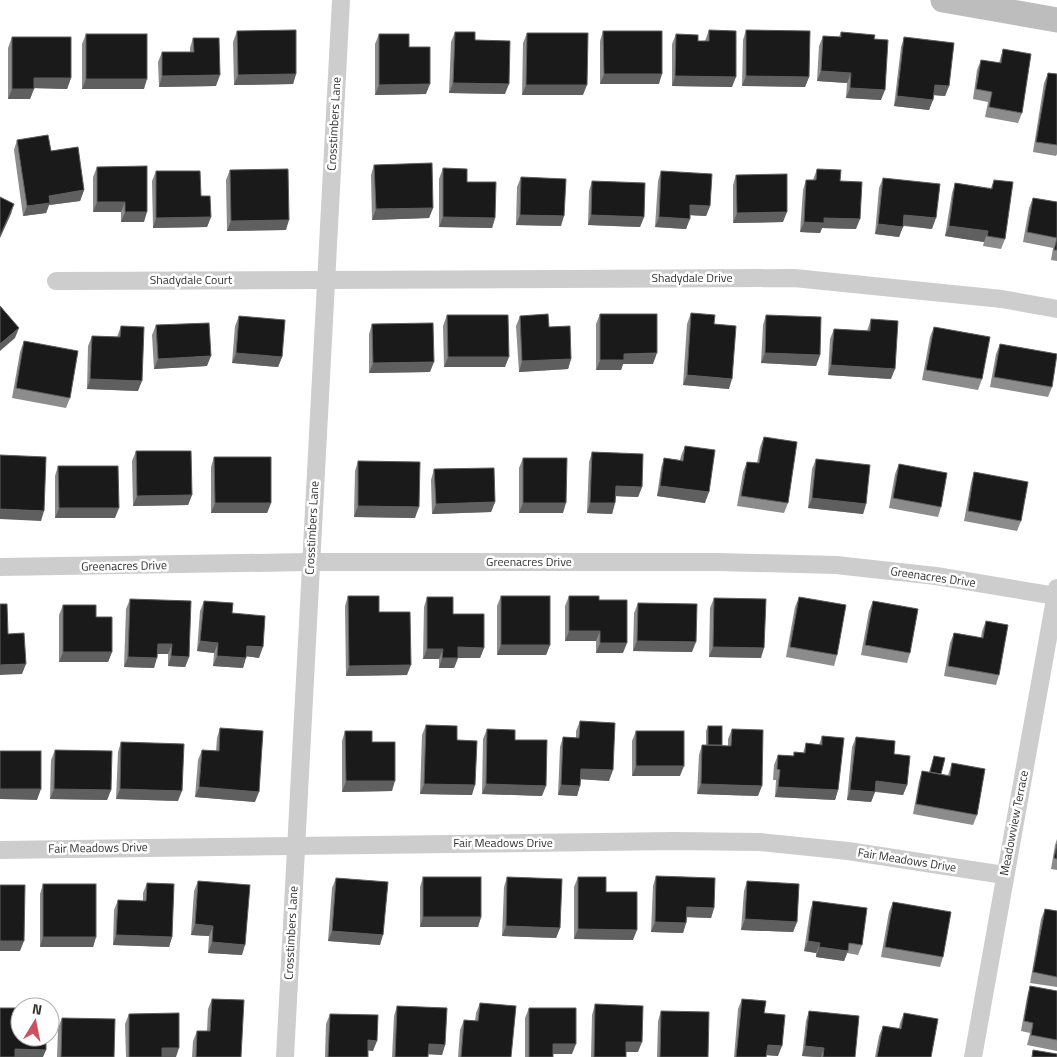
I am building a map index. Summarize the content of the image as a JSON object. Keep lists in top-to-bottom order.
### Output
{
  "streets": {
    "street": [
      "Crosstimbers Lane",
      "Shadydale Drive",
      "Shadydale Court",
      "Greenacres Drive",
      "Meadowview Terrace",
      "Fair Meadows Drive"
    ]
  },
  "crossings": [
    ["Crosstimbers Lane", "Shadydale Drive"],
    ["Crosstimbers Lane", "Shadydale Court"],
    ["Crosstimbers Lane", "Greenacres Drive"],
    ["Crosstimbers Lane", "Fair Meadows Drive"],
    ["Shadydale Drive", "Shadydale Court"],
    ["Greenacres Drive", "Meadowview Terrace"],
    ["Meadowview Terrace", "Fair Meadows Drive"]
  ],
  "north": "top"
}
